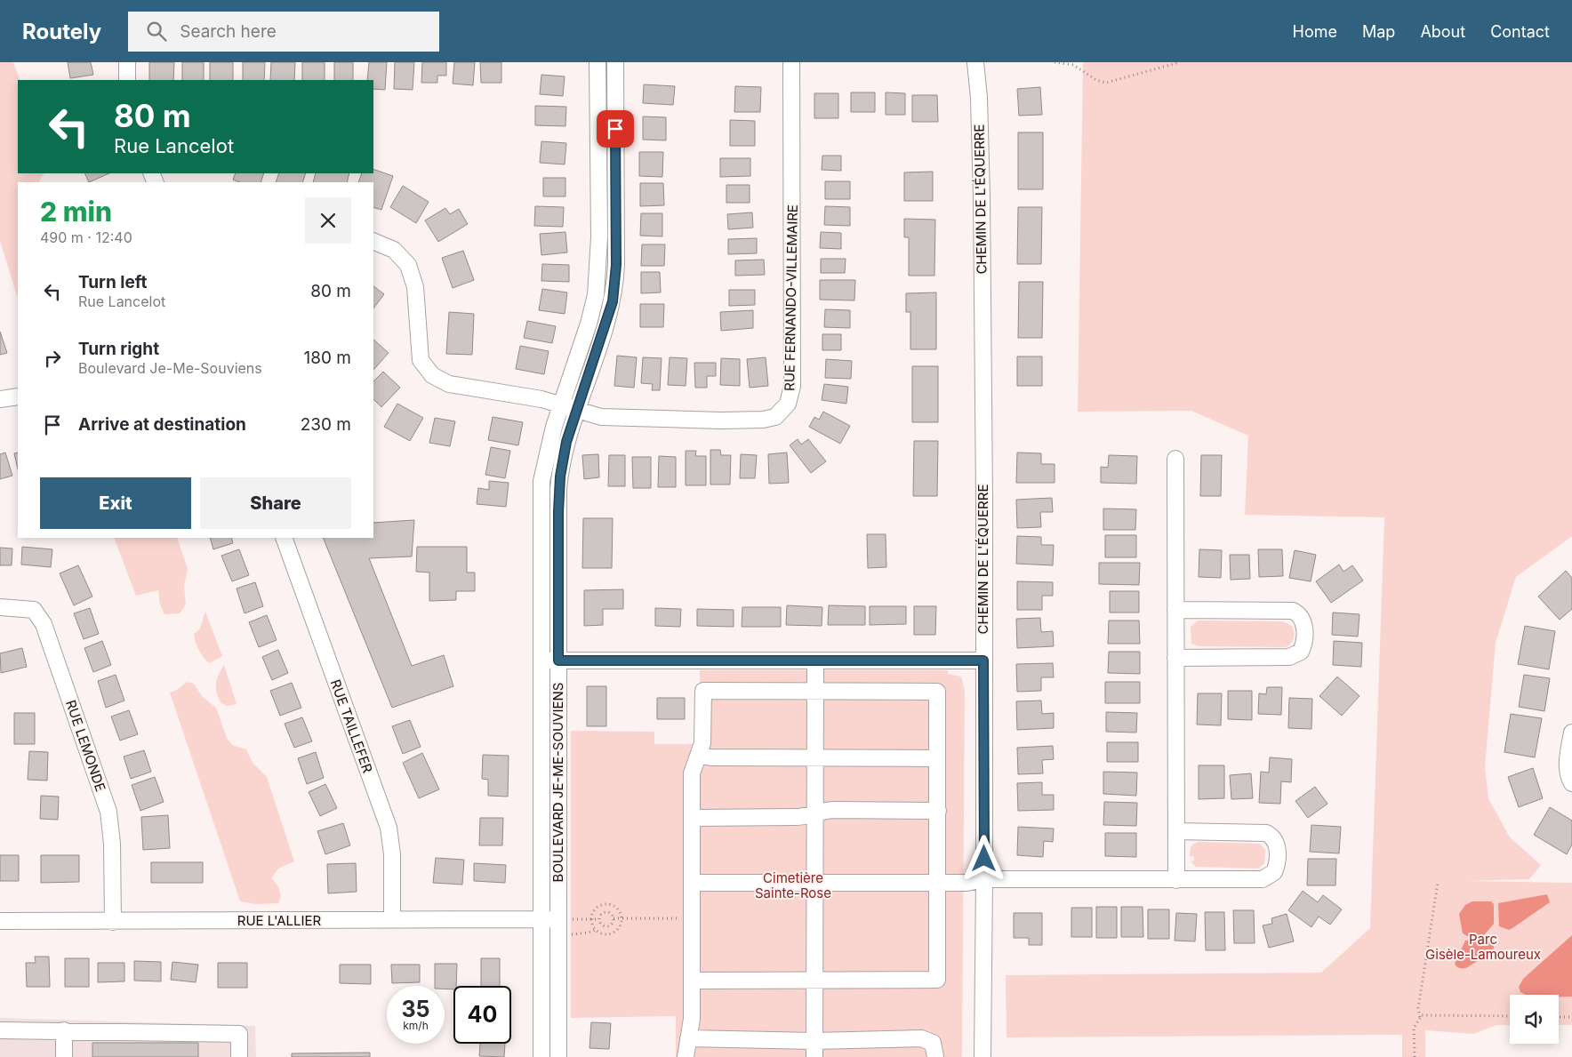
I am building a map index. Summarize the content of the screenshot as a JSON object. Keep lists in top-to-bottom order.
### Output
{
  "streets": {
    "street": [
      "CHEMIN DE L'ÉQUERRE",
      "RUE FERNANDO-VILLEMAIRE",
      "RUE TAILLEFER",
      "RUE LEMONDE",
      "BOULEVARD JE-ME-SOUVIENS",
      "RUE L'ALLIER"
    ]
  },
  "crossings": [
    ["RUE FERNANDO-VILLEMAIRE", "BOULEVARD JE-ME-SOUVIENS"],
    ["RUE TAILLEFER", "RUE L'ALLIER"],
    ["RUE LEMONDE", "RUE L'ALLIER"],
    ["BOULEVARD JE-ME-SOUVIENS", "RUE L'ALLIER"]
  ],
  "parks": ["Cimetière Sainte-Rose", "Parc Gisèle-Lamoureux"],
  "page": {
    "header": "Routely",
    "search": "Search here",
    "nav": [
      "Home",
      "Map",
      "About",
      "Contact"
    ],
    "turn": ["80 m", "Rue Lancelot"],
    "heading": ["2 min", "490 m · 12:40"],
    "list": [
      {
        "name": "Turn left",
        "note": "Rue Lancelot",
        "value": "80 m"
      },
      {
        "name": "Turn right",
        "note": "Boulevard Je-Me-Souviens",
        "value": "180 m"
      },
      {
        "name": "Arrive at destination",
        "value": "230 m"
      }
    ],
    "buttons": ["Exit", "Share"],
    "speed": "35 km/h",
    "limit": "40"
  }
}
